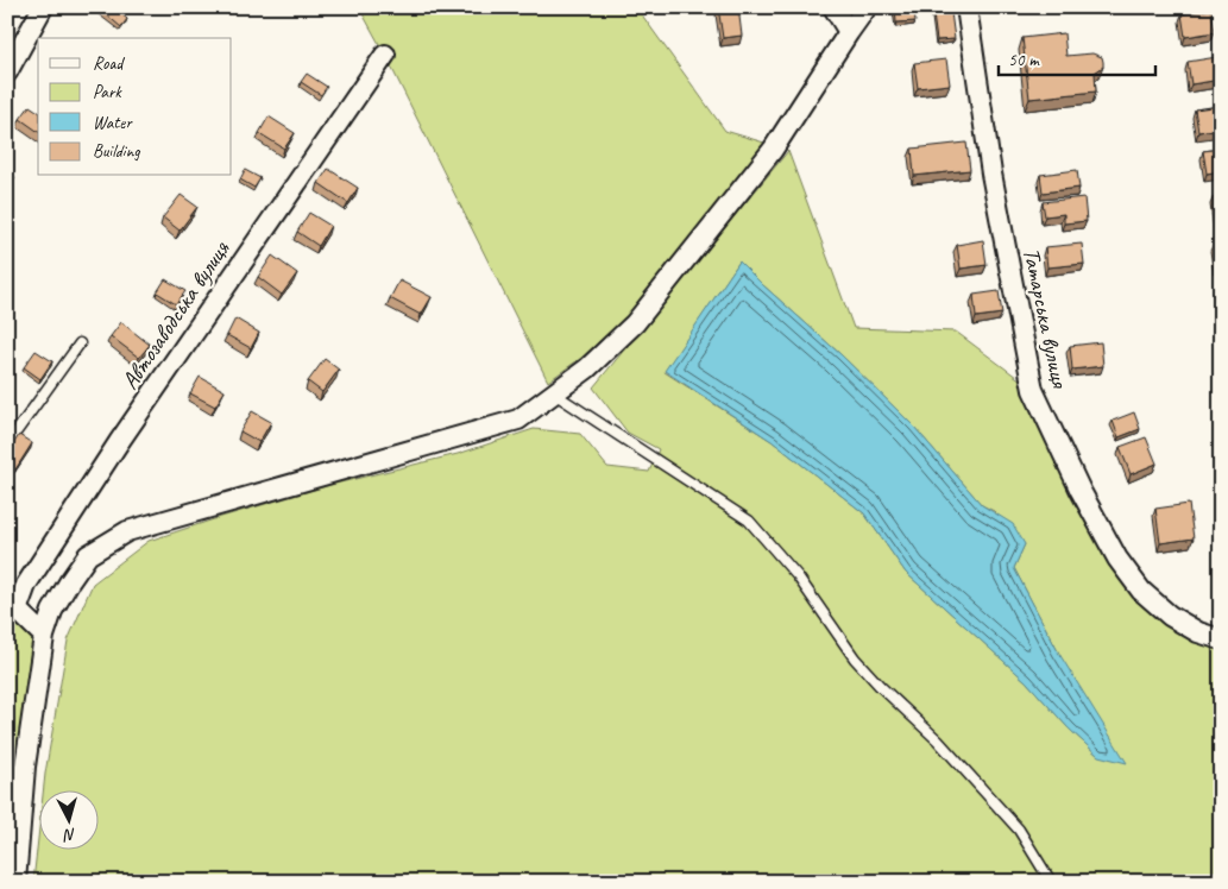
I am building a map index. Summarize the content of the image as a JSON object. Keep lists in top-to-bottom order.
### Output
{
  "streets": {
    "street": ["Автозаводська вулиця", "Татарська вулиця"]
  },
  "legend": [
    "Road",
    "Park",
    "Water",
    "Building"
  ],
  "scale_bar": "50 m",
  "north": "bottom"
}
